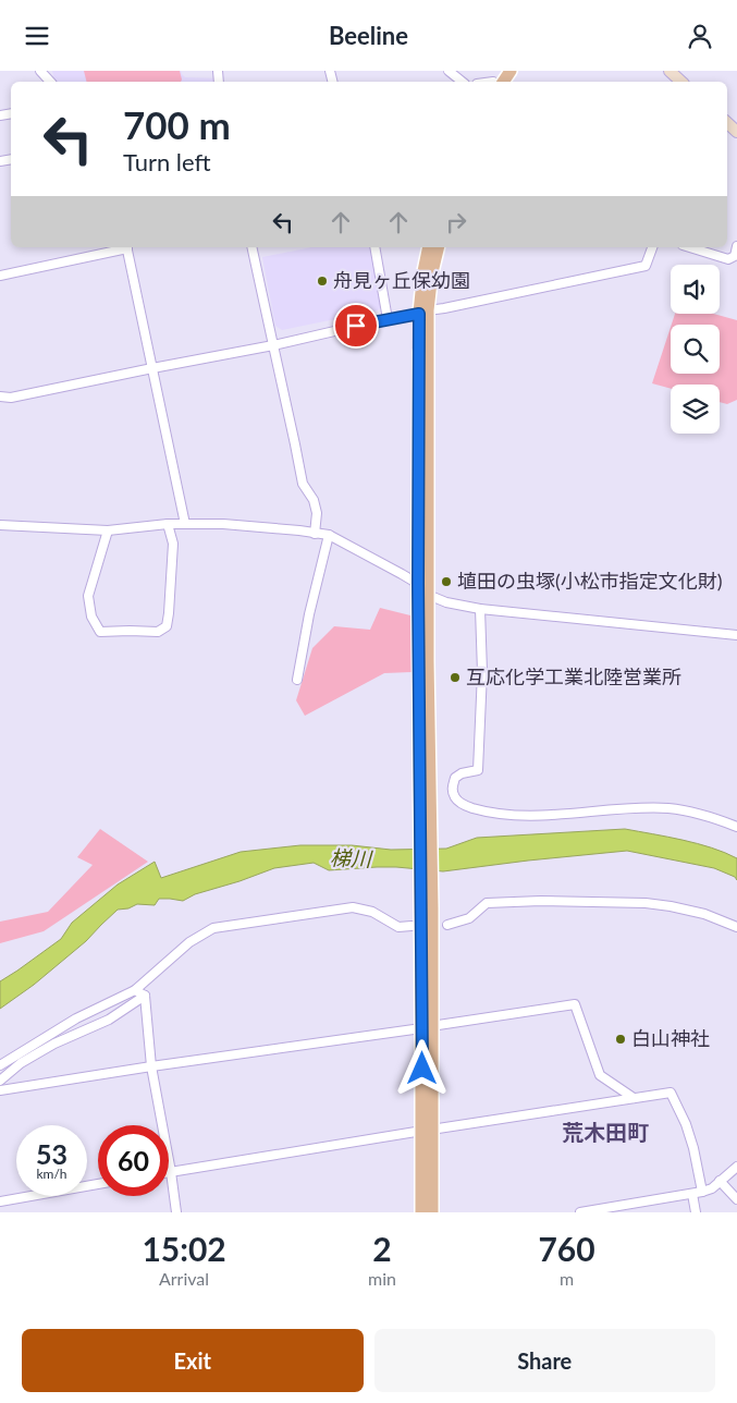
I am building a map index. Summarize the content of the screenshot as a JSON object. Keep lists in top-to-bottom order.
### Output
{
  "districts": ["荒木田町"],
  "water": ["梯川"],
  "places": [
    "舟見ヶ丘保幼園",
    "埴田の虫塚(小松市指定文化財)",
    "互応化学工業北陸営業所",
    "白山神社"
  ],
  "page": {
    "header": "Beeline",
    "turn": ["700 m", "Turn left"],
    "speed": "53 km/h",
    "limit": "60",
    "eta": [
      "15:02",
      "Arrival",
      "2",
      "min",
      "760",
      "m"
    ],
    "buttons": ["Exit", "Share"]
  }
}
